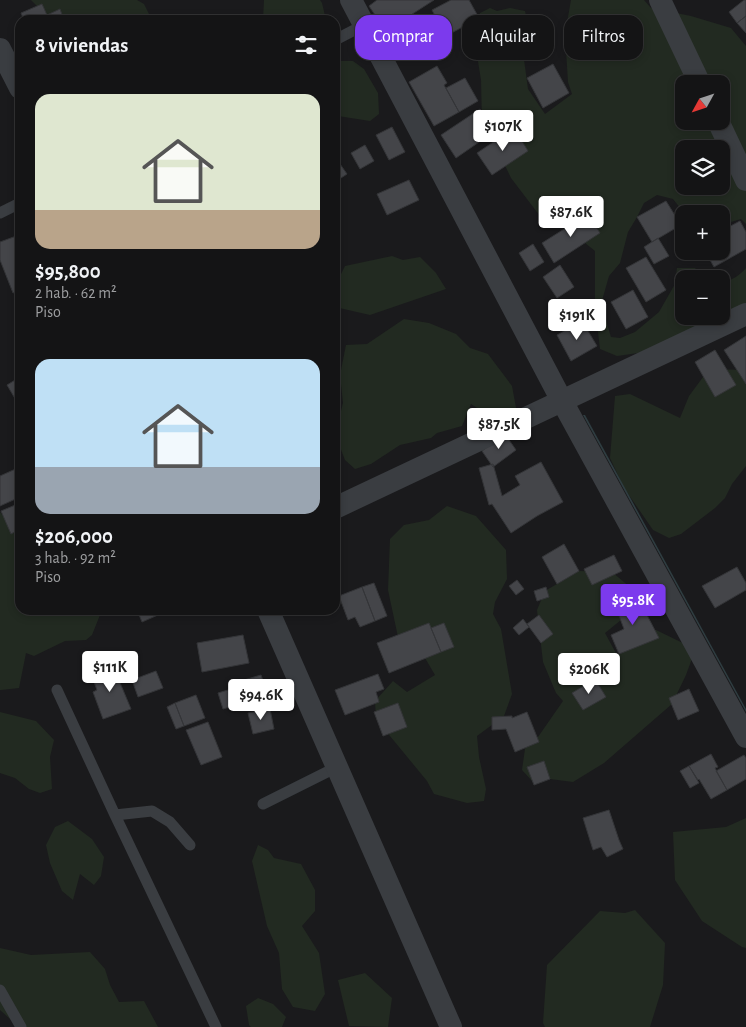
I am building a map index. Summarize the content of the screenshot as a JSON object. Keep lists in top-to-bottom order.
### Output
{
  "north": "bottom left",
  "page": {
    "chip": ["Comprar", "Alquilar", "Filtros"],
    "heading": "8 viviendas",
    "map_buttons": ["+", "−"],
    "list": [
      {
        "name": "$95,800",
        "note": "2 hab. · 62 m² · Piso"
      },
      {
        "name": "$206,000",
        "note": "3 hab. · 92 m² · Piso"
      }
    ],
    "price": [
      "$107K",
      "$87.6K",
      "$191K",
      "$87.5K",
      "$95.8K",
      "$111K",
      "$206K",
      "$94.6K"
    ]
  }
}
